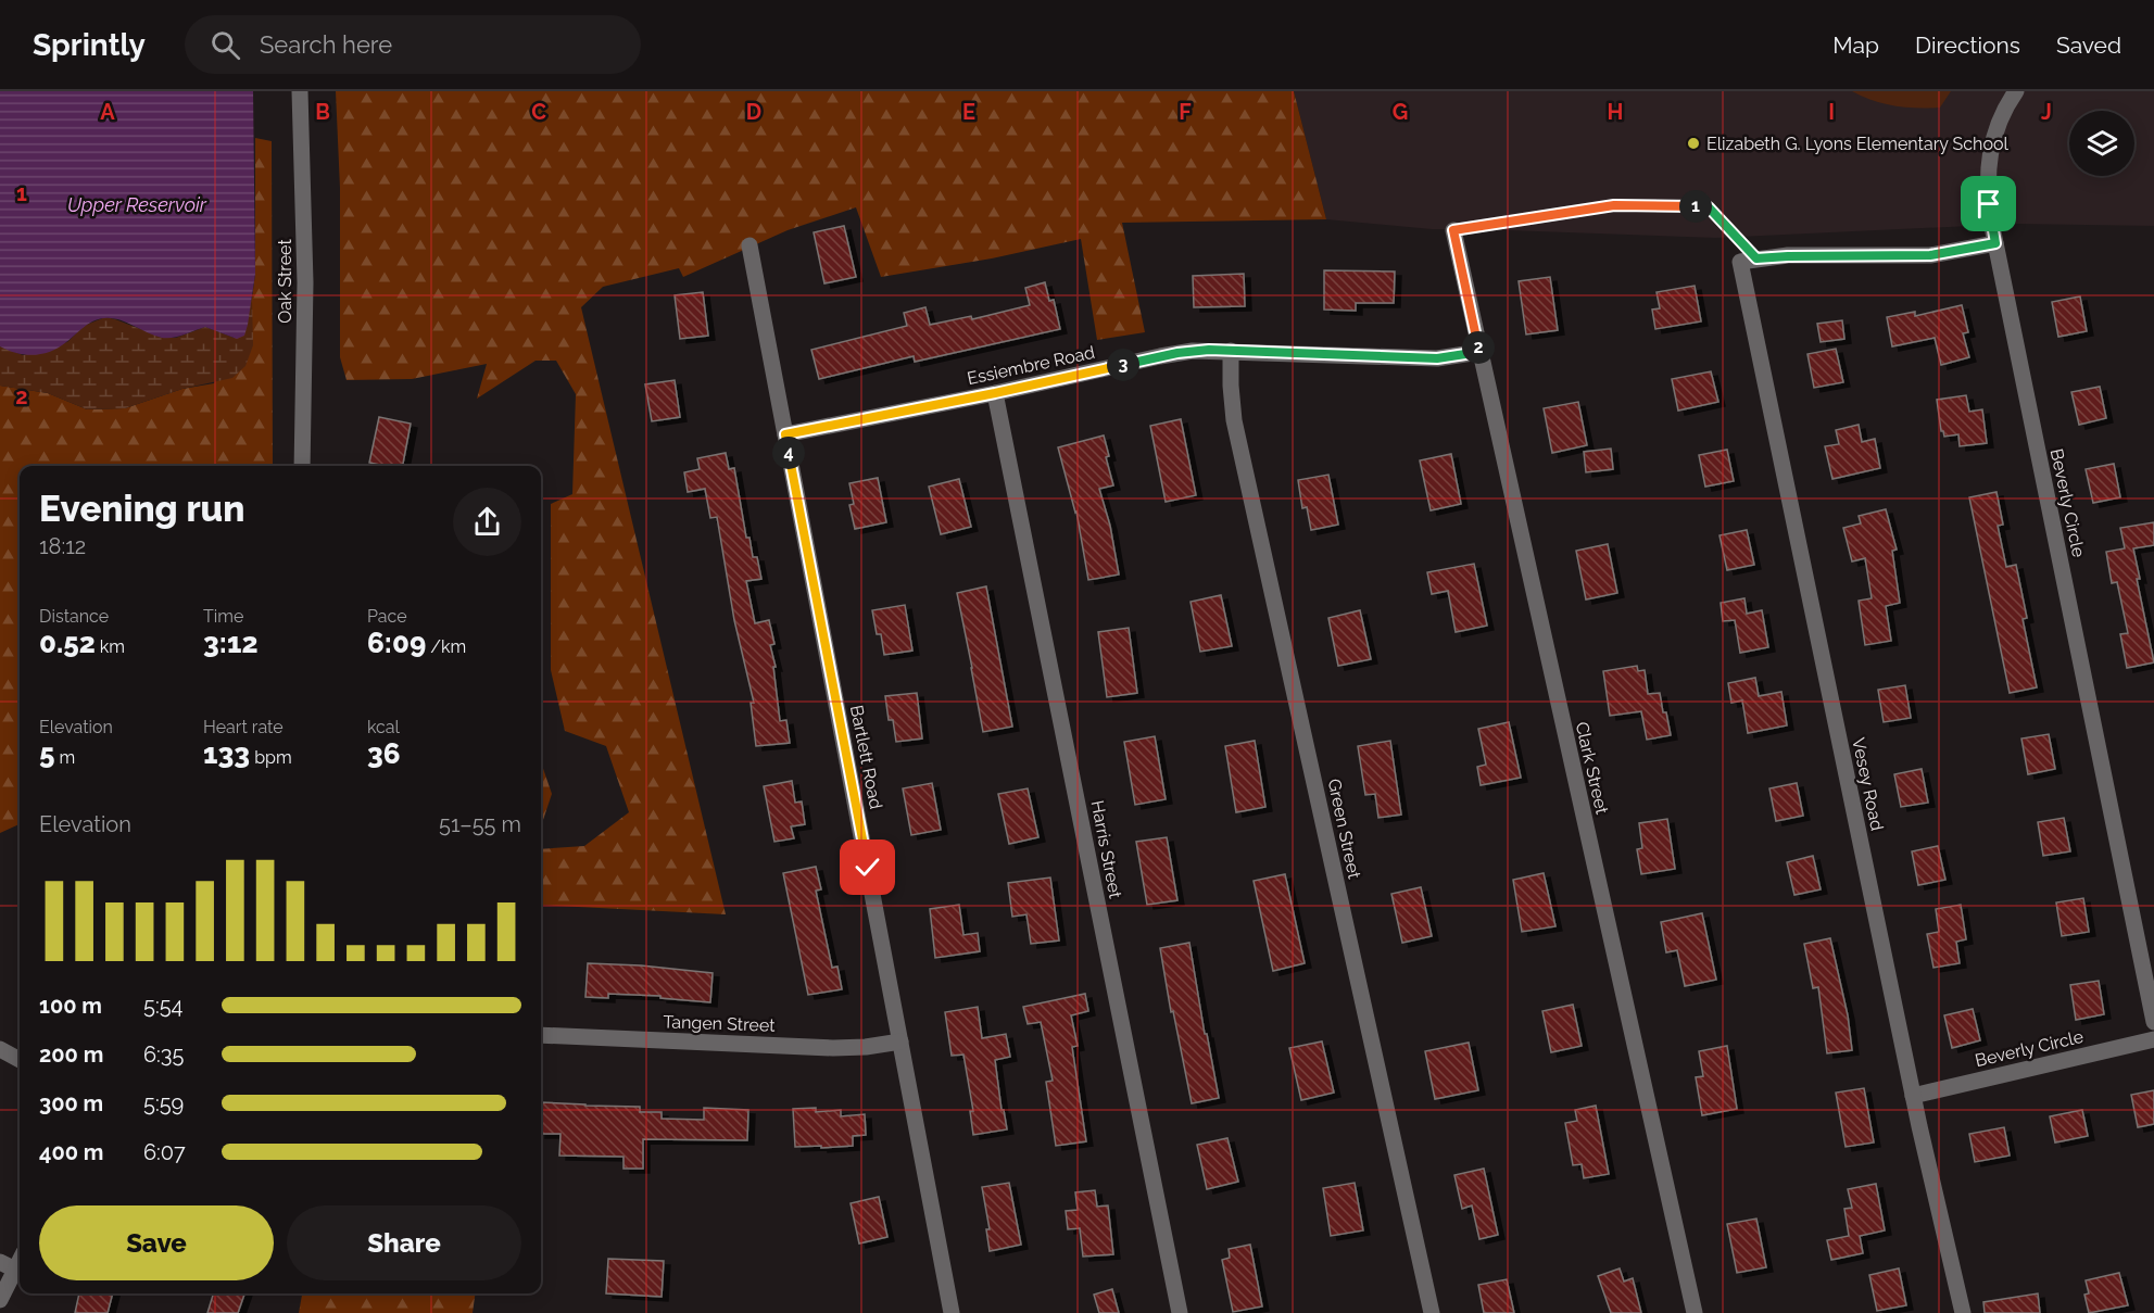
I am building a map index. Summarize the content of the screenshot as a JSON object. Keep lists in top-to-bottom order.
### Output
{
  "streets": {
    "street": [
      "Oak Street",
      "Essiembre Road",
      "Beverly Circle",
      "Bartlett Road",
      "Clark Street",
      "Vesey Road",
      "Green Street",
      "Harris Street",
      "Tangen Street"
    ]
  },
  "crossings": [
    ["Essiembre Road", "Bartlett Road"],
    ["Essiembre Road", "Clark Street"],
    ["Essiembre Road", "Green Street"],
    ["Essiembre Road", "Harris Street"],
    ["Beverly Circle", "Vesey Road"],
    ["Bartlett Road", "Tangen Street"]
  ],
  "water": ["Upper Reservoir"],
  "places": ["Elizabeth G. Lyons Elementary School"],
  "page": {
    "header": "Sprintly",
    "search": "Search here",
    "nav": ["Map", "Directions", "Saved"],
    "pins": [
      "1",
      "2",
      "3",
      "4"
    ],
    "heading": ["Evening run", "18:12"],
    "stats": [
      ["Distance", "0.52 km"],
      ["Time", "3:12"],
      ["Pace", "6:09 /km"],
      ["Elevation", "5 m"],
      ["Heart rate", "133 bpm"],
      ["kcal", "36"]
    ],
    "chart": ["Elevation", "51–55 m"],
    "list": [
      {
        "name": "100 m",
        "note": "5:54"
      },
      {
        "name": "200 m",
        "note": "6:35"
      },
      {
        "name": "300 m",
        "note": "5:59"
      },
      {
        "name": "400 m",
        "note": "6:07"
      }
    ],
    "buttons": ["Save", "Share"]
  },
  "grid": {
    "columns": [
      "A",
      "B",
      "C",
      "D",
      "E",
      "F",
      "G",
      "H",
      "I",
      "J"
    ],
    "rows": ["1", "2"]
  }
}
